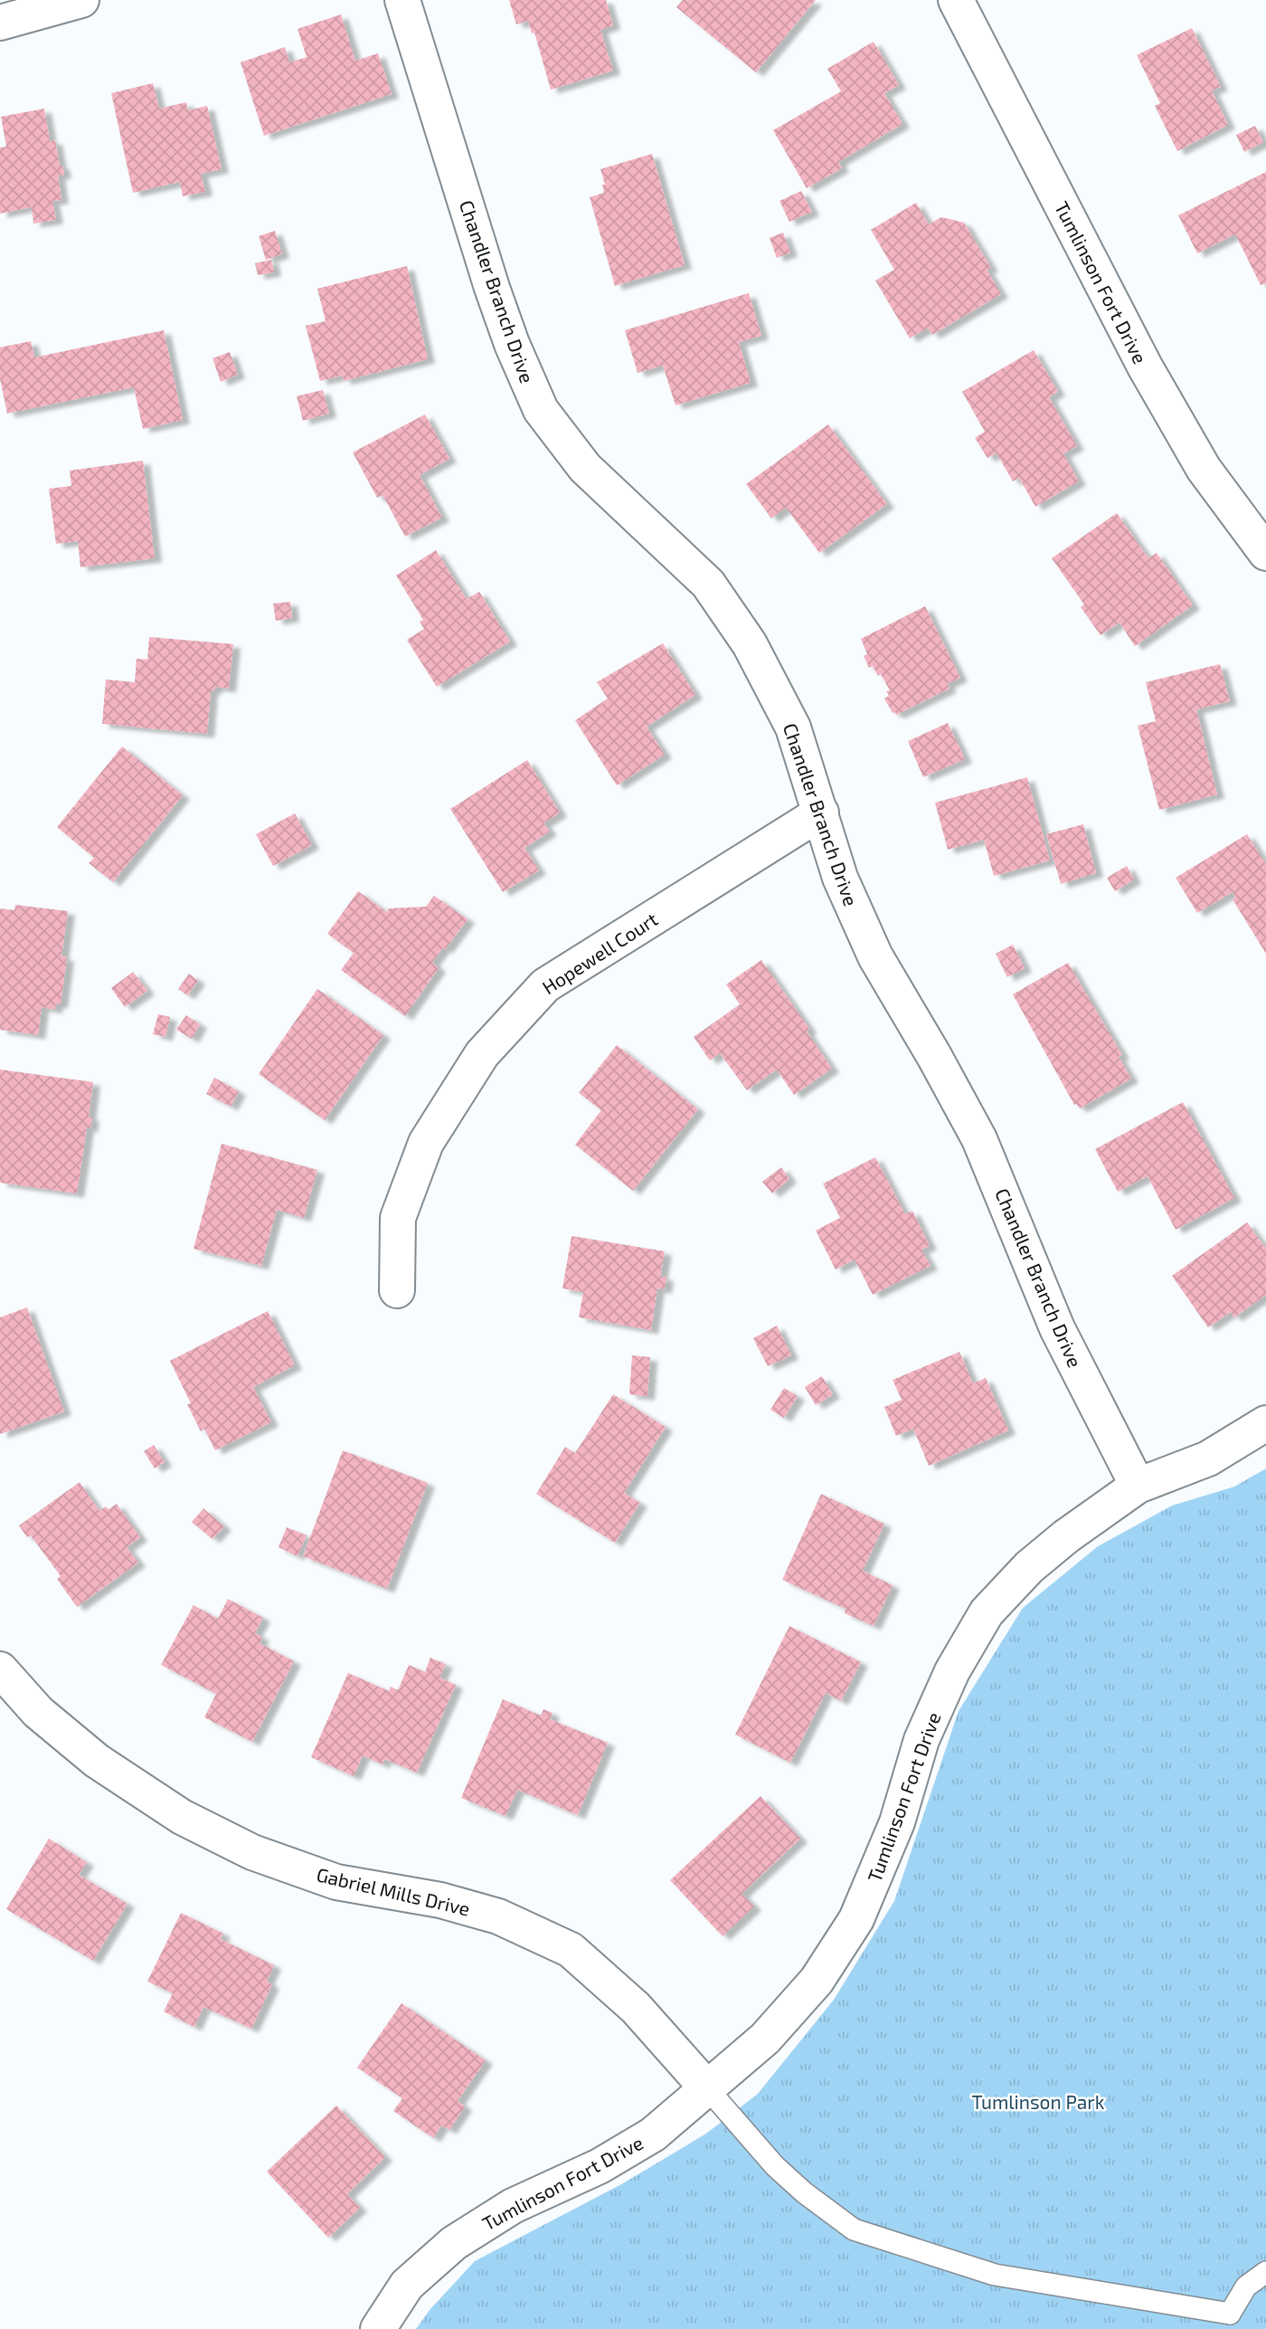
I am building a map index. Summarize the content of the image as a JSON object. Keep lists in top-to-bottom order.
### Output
{
  "streets": {
    "street": [
      "Tumlinson Fort Drive",
      "Chandler Branch Drive",
      "Hopewell Court",
      "Gabriel Mills Drive"
    ]
  },
  "crossings": [
    ["Tumlinson Fort Drive", "Chandler Branch Drive"],
    ["Tumlinson Fort Drive", "Gabriel Mills Drive"],
    ["Chandler Branch Drive", "Hopewell Court"]
  ],
  "parks": ["Tumlinson Park"]
}
